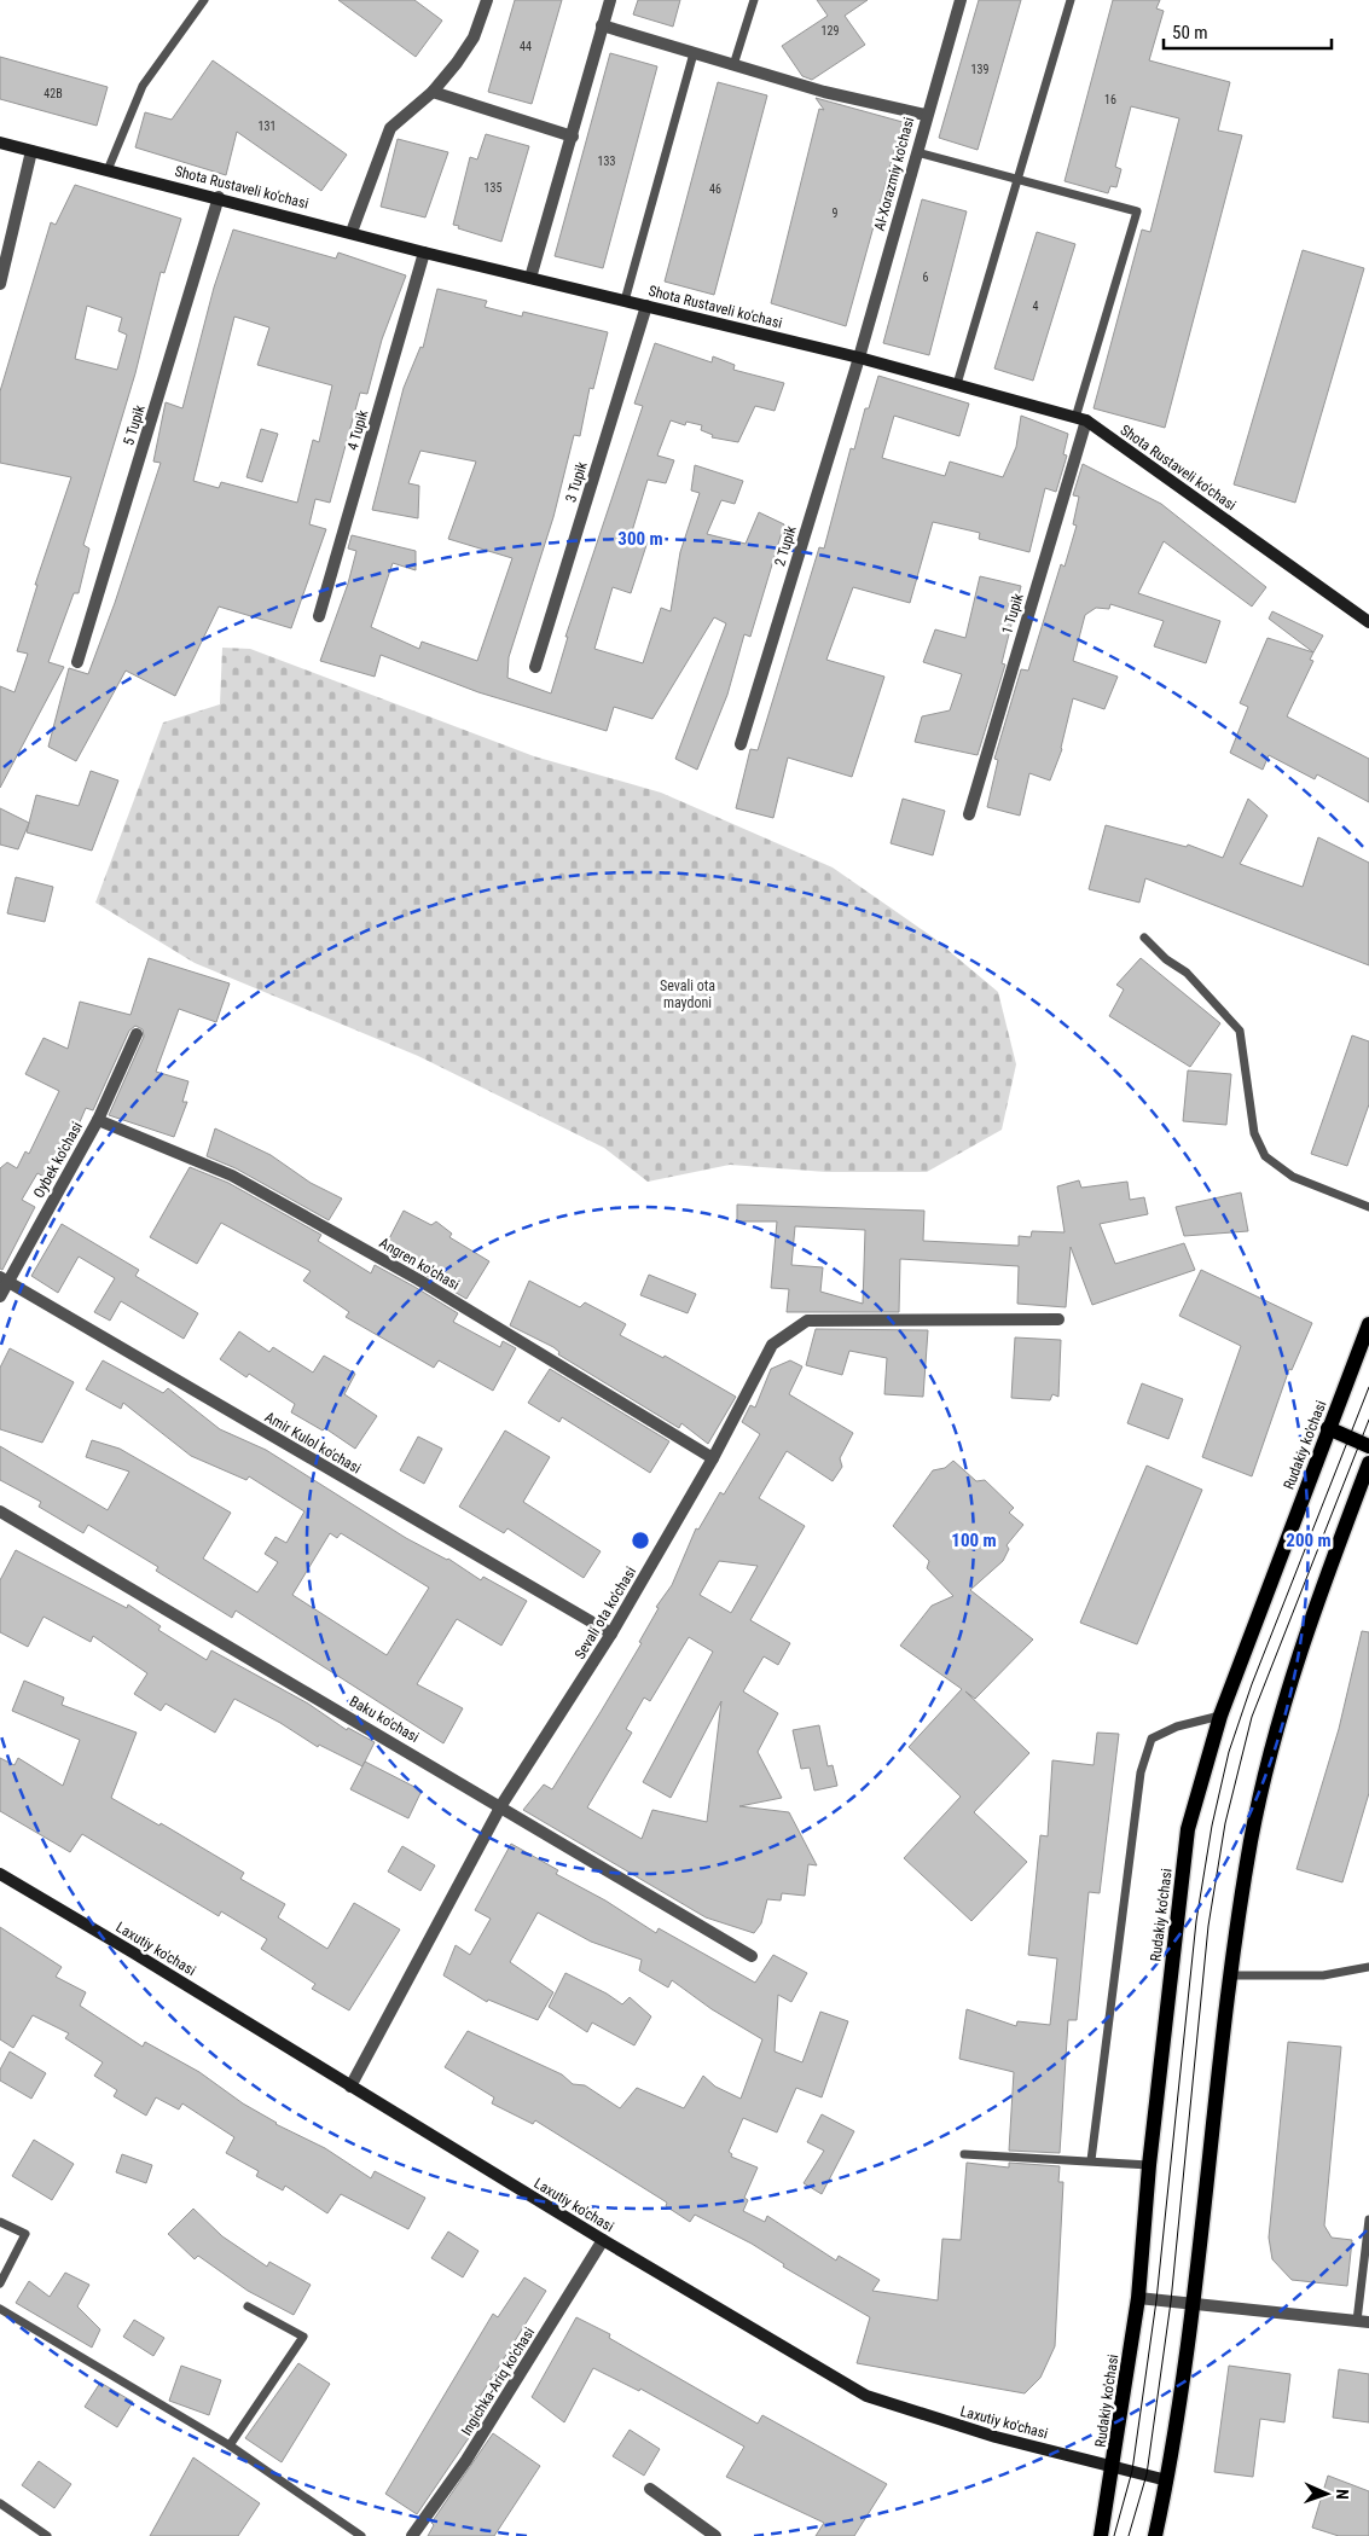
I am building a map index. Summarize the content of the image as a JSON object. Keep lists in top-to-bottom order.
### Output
{
  "streets": {
    "main road": ["Rudakiy ko'chasi"],
    "street": [
      "Al-Xorazmiy ko'chasi",
      "Shota Rustaveli ko'chasi",
      "5 Tupik",
      "4 Tupik",
      "3 Tupik",
      "2 Tupik",
      "1 Tupik",
      "Oybek ko'chasi",
      "Angren ko'chasi",
      "Amir Kulol ko'chasi",
      "Sevali ota ko'chasi",
      "Baku ko'chasi",
      "Laxutiy ko'chasi",
      "Ingichka-Ariq ko'chasi"
    ]
  },
  "crossings": [
    ["Al-Xorazmiy ko'chasi", "Shota Rustaveli ko'chasi"],
    ["Al-Xorazmiy ko'chasi", "2 Tupik"],
    ["Shota Rustaveli ko'chasi", "5 Tupik"],
    ["Shota Rustaveli ko'chasi", "4 Tupik"],
    ["Shota Rustaveli ko'chasi", "3 Tupik"],
    ["Shota Rustaveli ko'chasi", "2 Tupik"],
    ["Shota Rustaveli ko'chasi", "1 Tupik"],
    ["Oybek ko'chasi", "Angren ko'chasi"],
    ["Oybek ko'chasi", "Amir Kulol ko'chasi"],
    ["Angren ko'chasi", "Sevali ota ko'chasi"],
    ["Amir Kulol ko'chasi", "Sevali ota ko'chasi"],
    ["Rudakiy ko'chasi", "Laxutiy ko'chasi"],
    ["Sevali ota ko'chasi", "Baku ko'chasi"],
    ["Sevali ota ko'chasi", "Laxutiy ko'chasi"],
    ["Laxutiy ko'chasi", "Ingichka-Ariq ko'chasi"]
  ],
  "parks": ["Sevali ota maydoni"],
  "house_numbers": [
    "129",
    "44",
    "139",
    "42В",
    "16",
    "131",
    "133",
    "135",
    "46",
    "9",
    "6",
    "4"
  ],
  "scale_bar": "50 m",
  "north": "right",
  "rings": ["300 m", "100 m", "200 m"]
}
